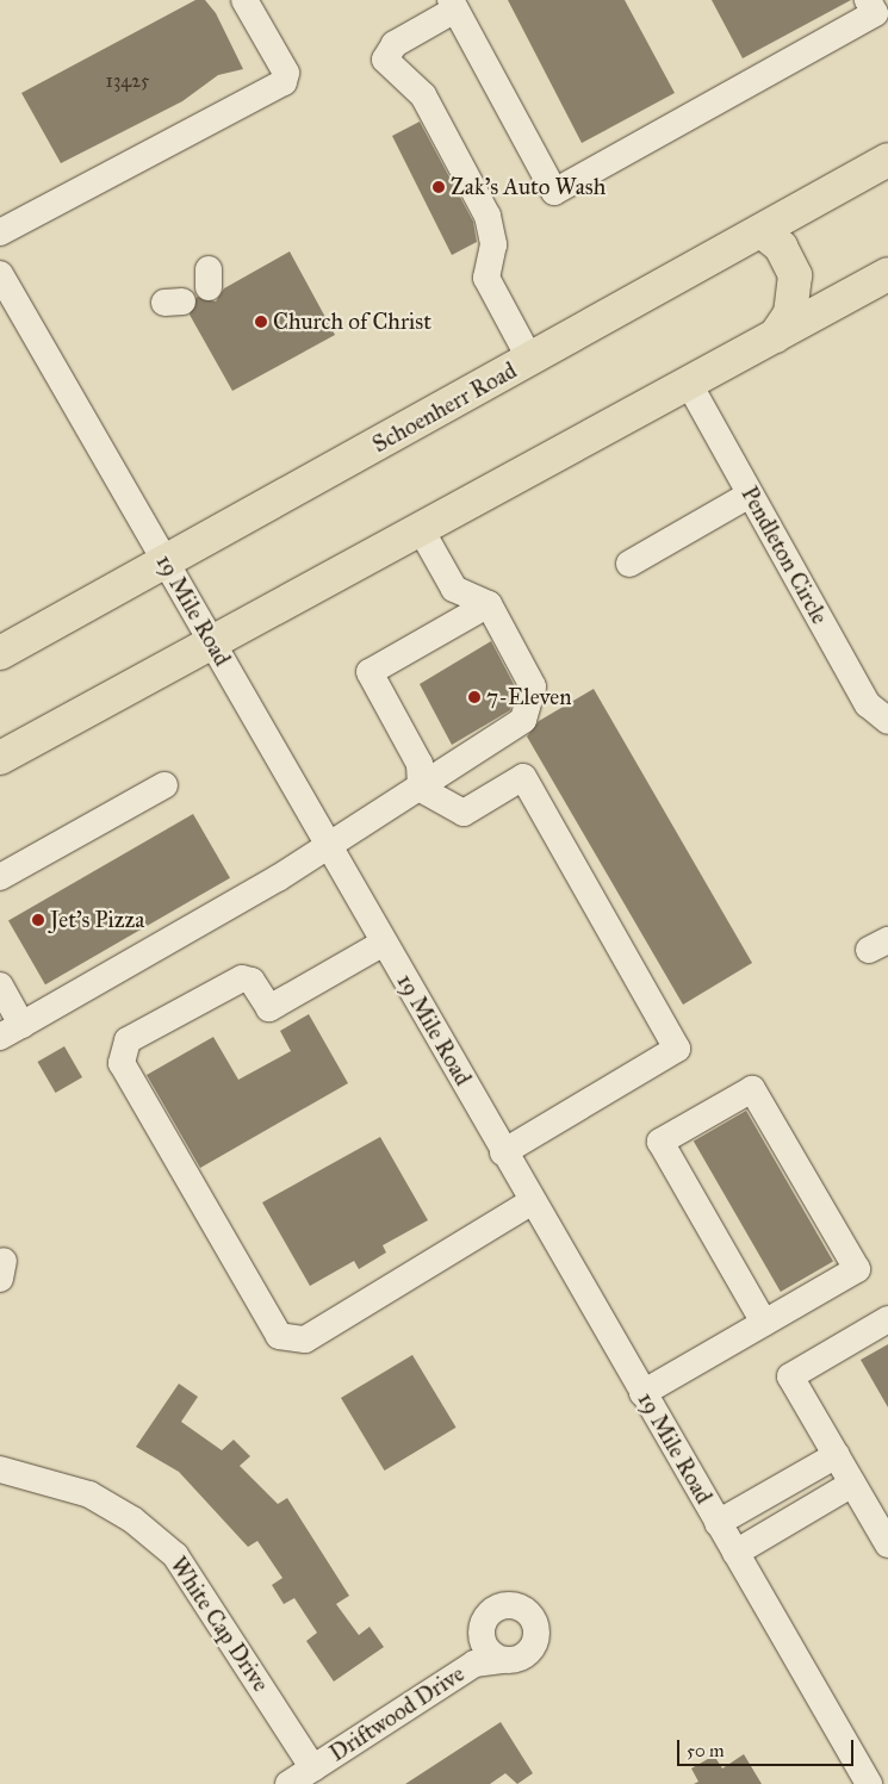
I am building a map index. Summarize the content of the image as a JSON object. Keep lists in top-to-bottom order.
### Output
{
  "streets": {
    "main road": ["Schoenherr Road"],
    "street": [
      "Pendleton Circle",
      "19 Mile Road",
      "White Cap Drive",
      "Driftwood Drive"
    ]
  },
  "crossings": [
    ["Schoenherr Road", "19 Mile Road"],
    ["White Cap Drive", "Driftwood Drive"]
  ],
  "places": [
    "Zak's Auto Wash",
    "Church of Christ",
    "7-Eleven",
    "Jet's Pizza"
  ],
  "house_numbers": ["13425"],
  "scale_bar": "50 m"
}
